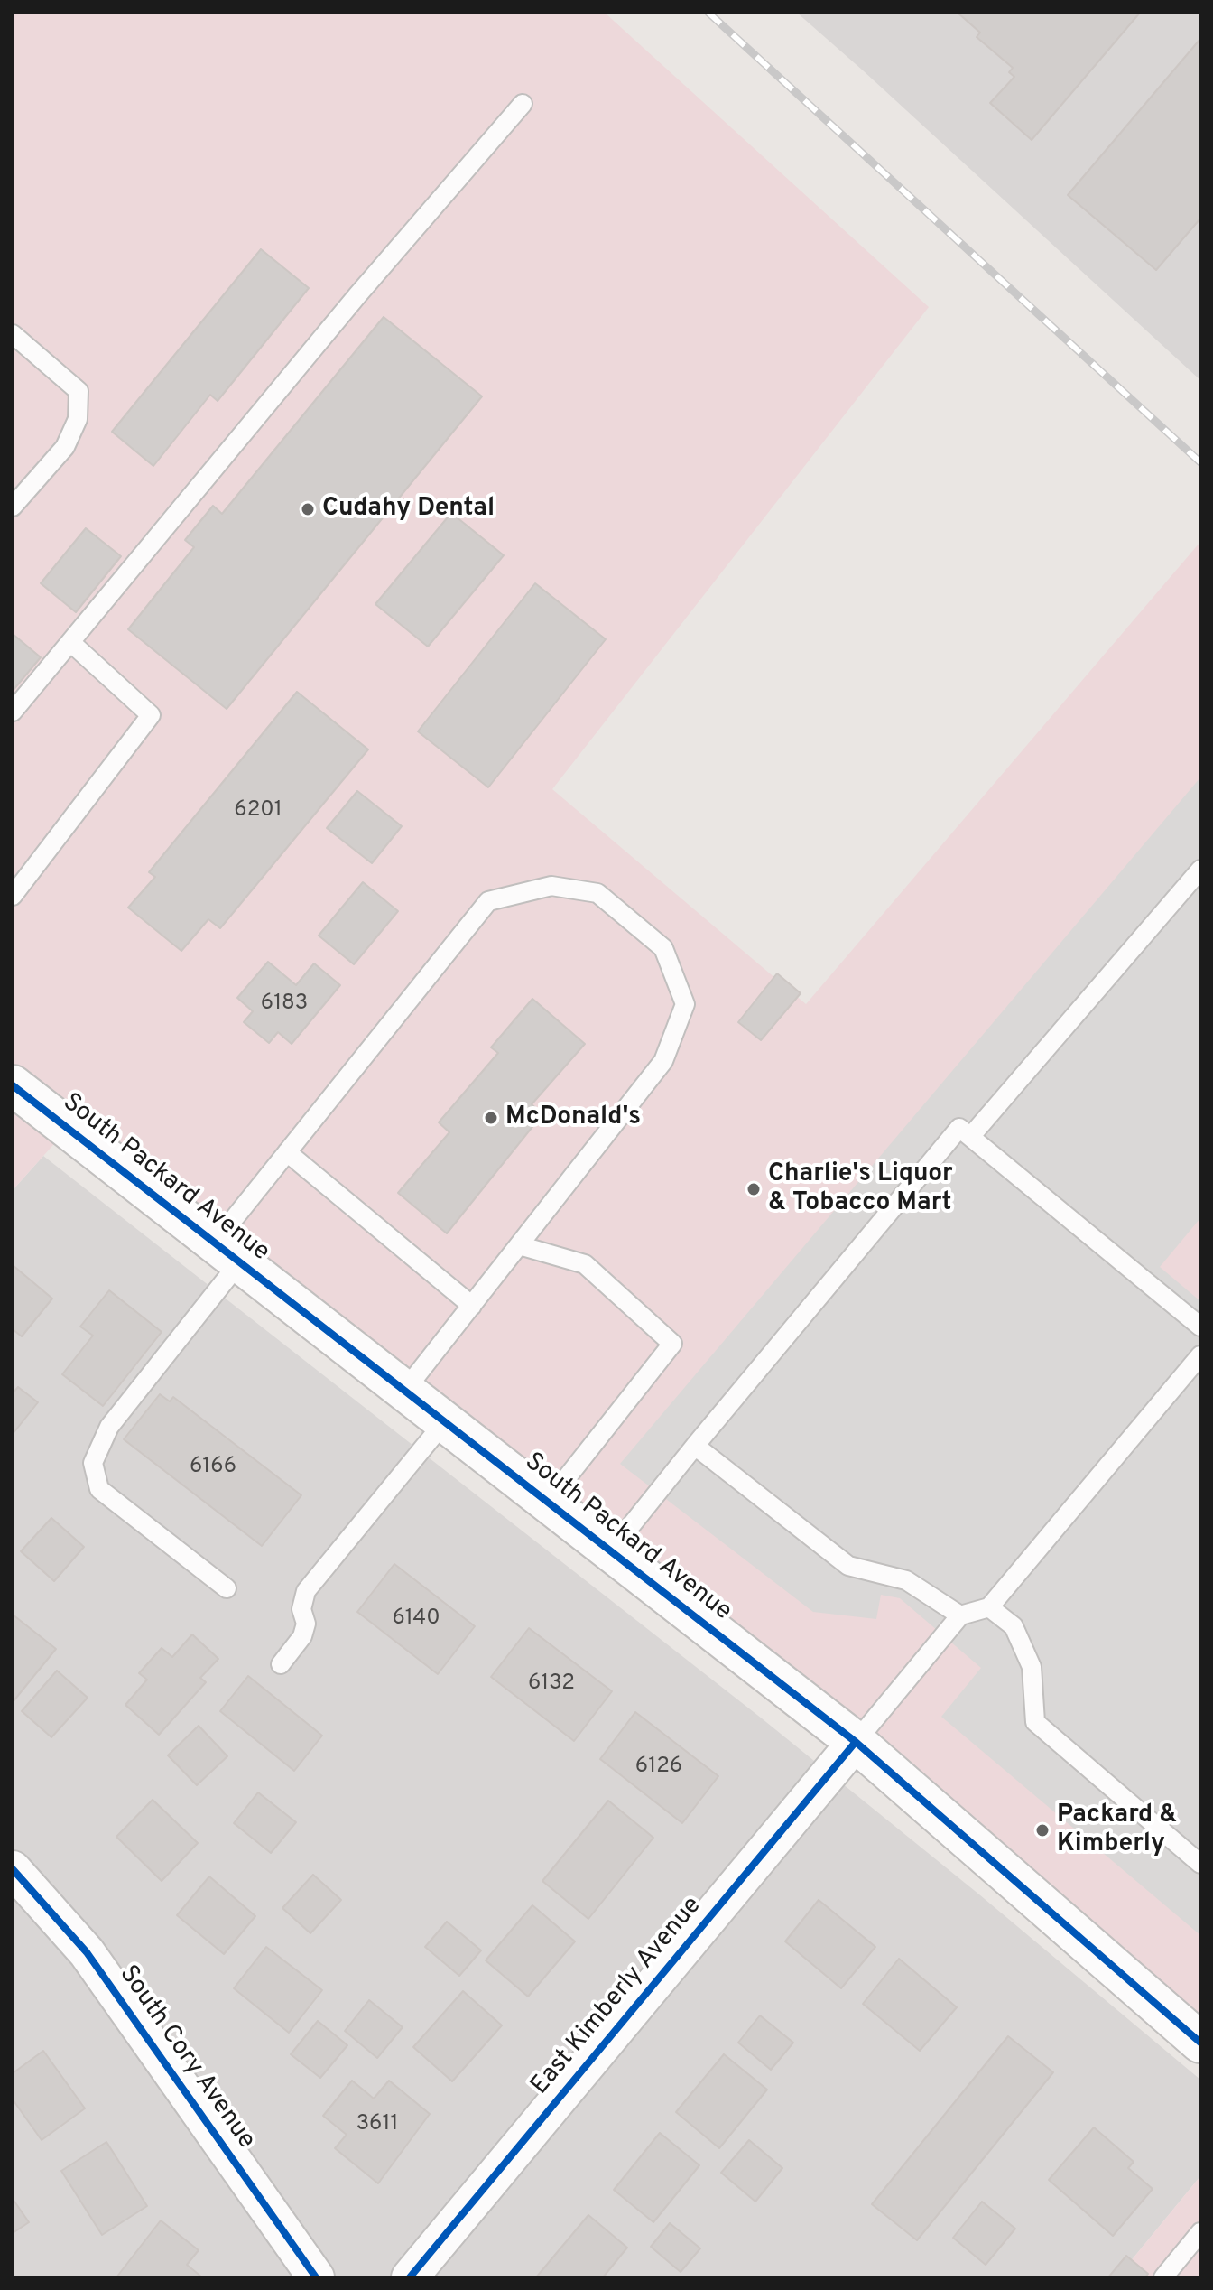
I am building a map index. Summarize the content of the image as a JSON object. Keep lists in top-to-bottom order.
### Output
{
  "streets": {
    "street": ["South Packard Avenue", "East Kimberly Avenue", "South Cory Avenue"]
  },
  "crossings": [
    ["South Packard Avenue", "East Kimberly Avenue"]
  ],
  "places": [
    "Cudahy Dental",
    "McDonald's",
    "Charlie's Liquor & Tobacco Mart",
    "Packard & Kimberly"
  ],
  "house_numbers": [
    "6201",
    "6183",
    "6166",
    "6140",
    "6132",
    "6126",
    "3611"
  ]
}
